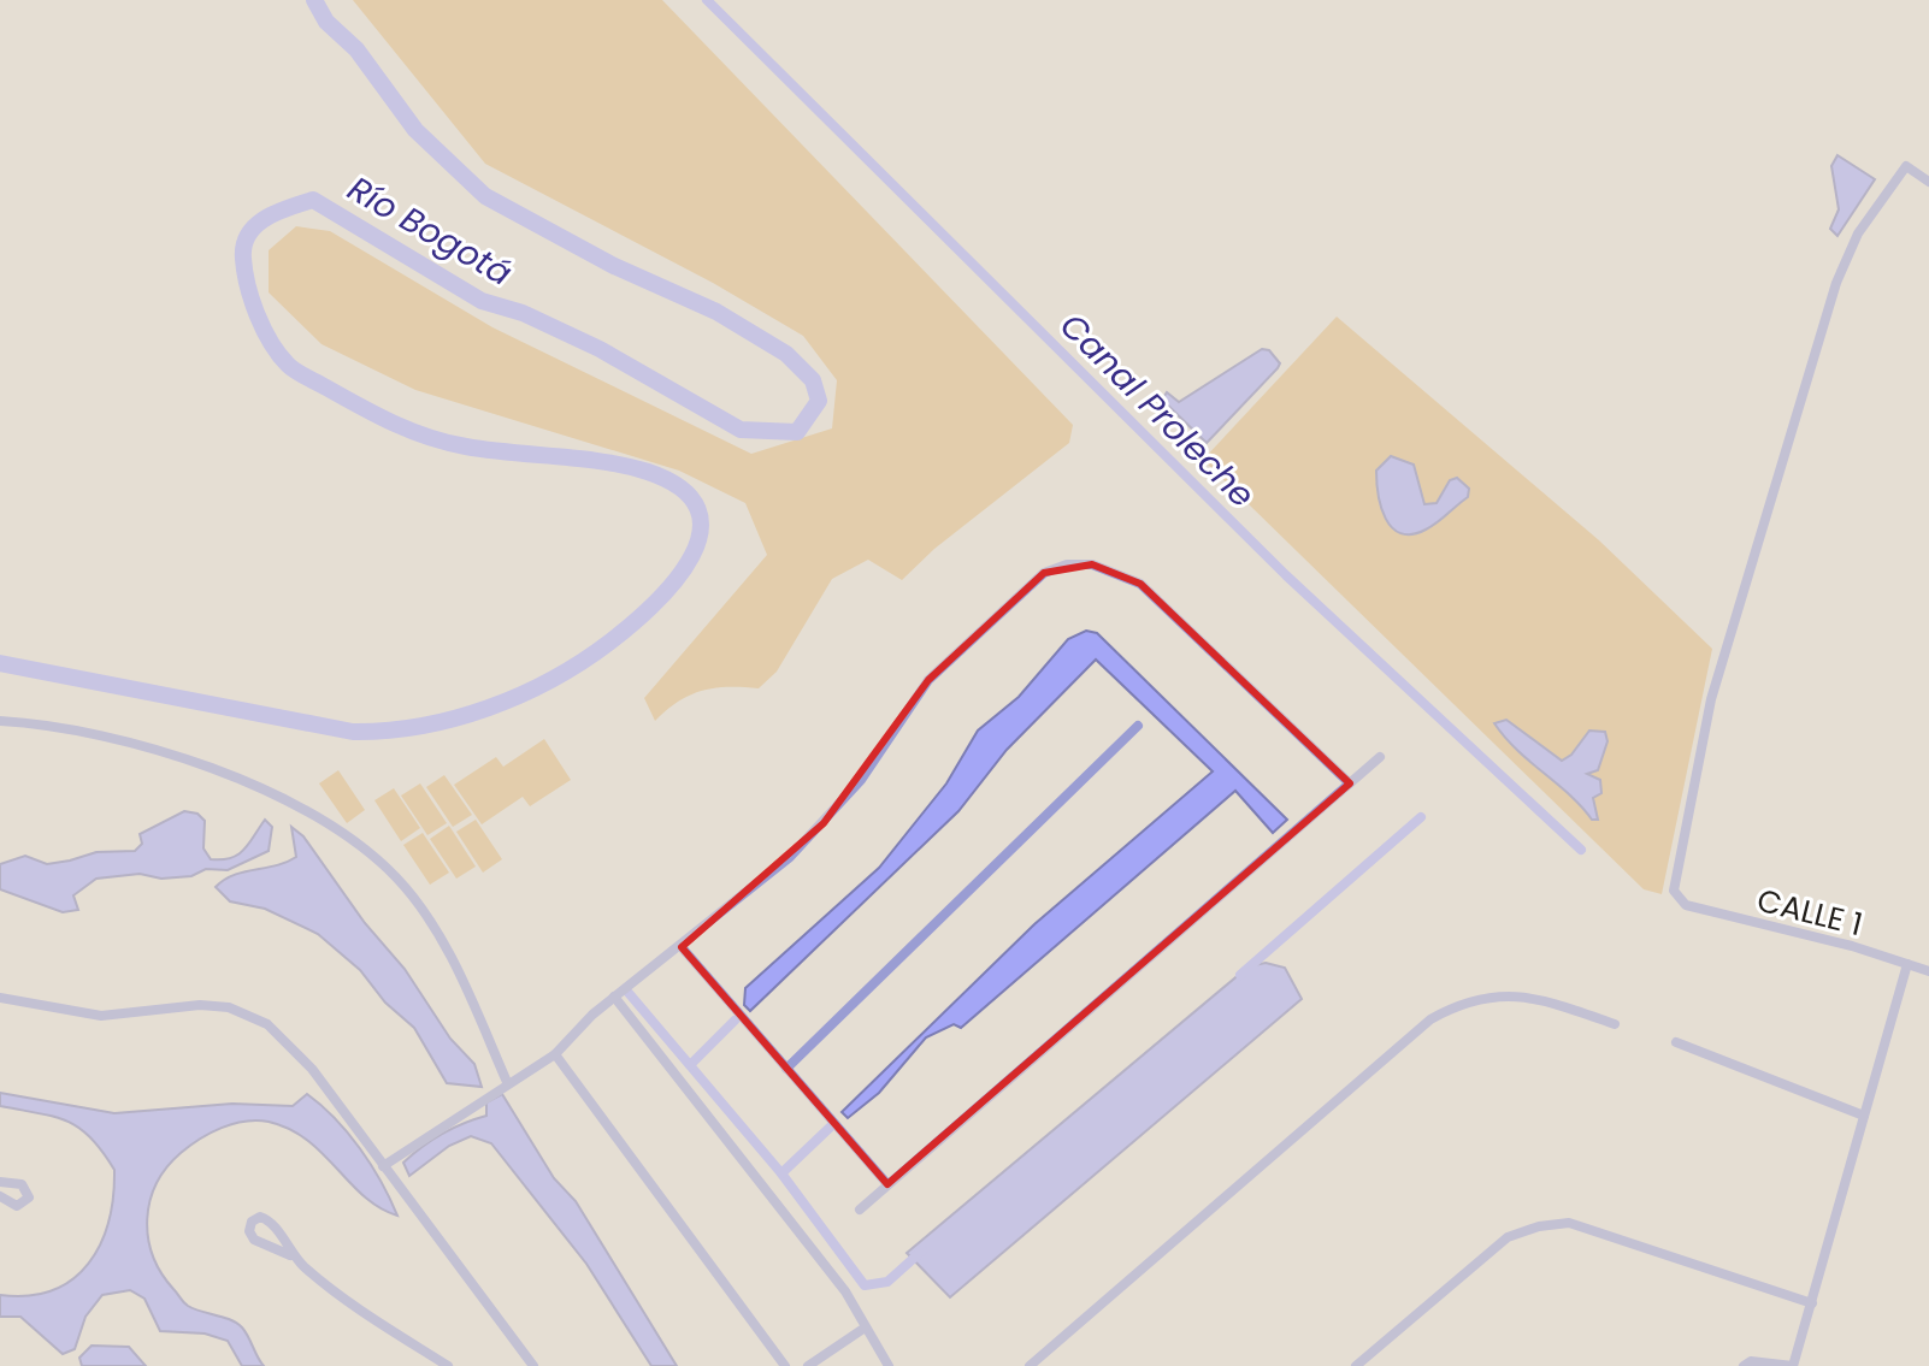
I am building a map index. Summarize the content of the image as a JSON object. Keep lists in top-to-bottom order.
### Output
{
  "streets": {
    "street": ["CALLE 1"]
  },
  "water": ["Río Bogotá", "Canal Proleche"]
}
